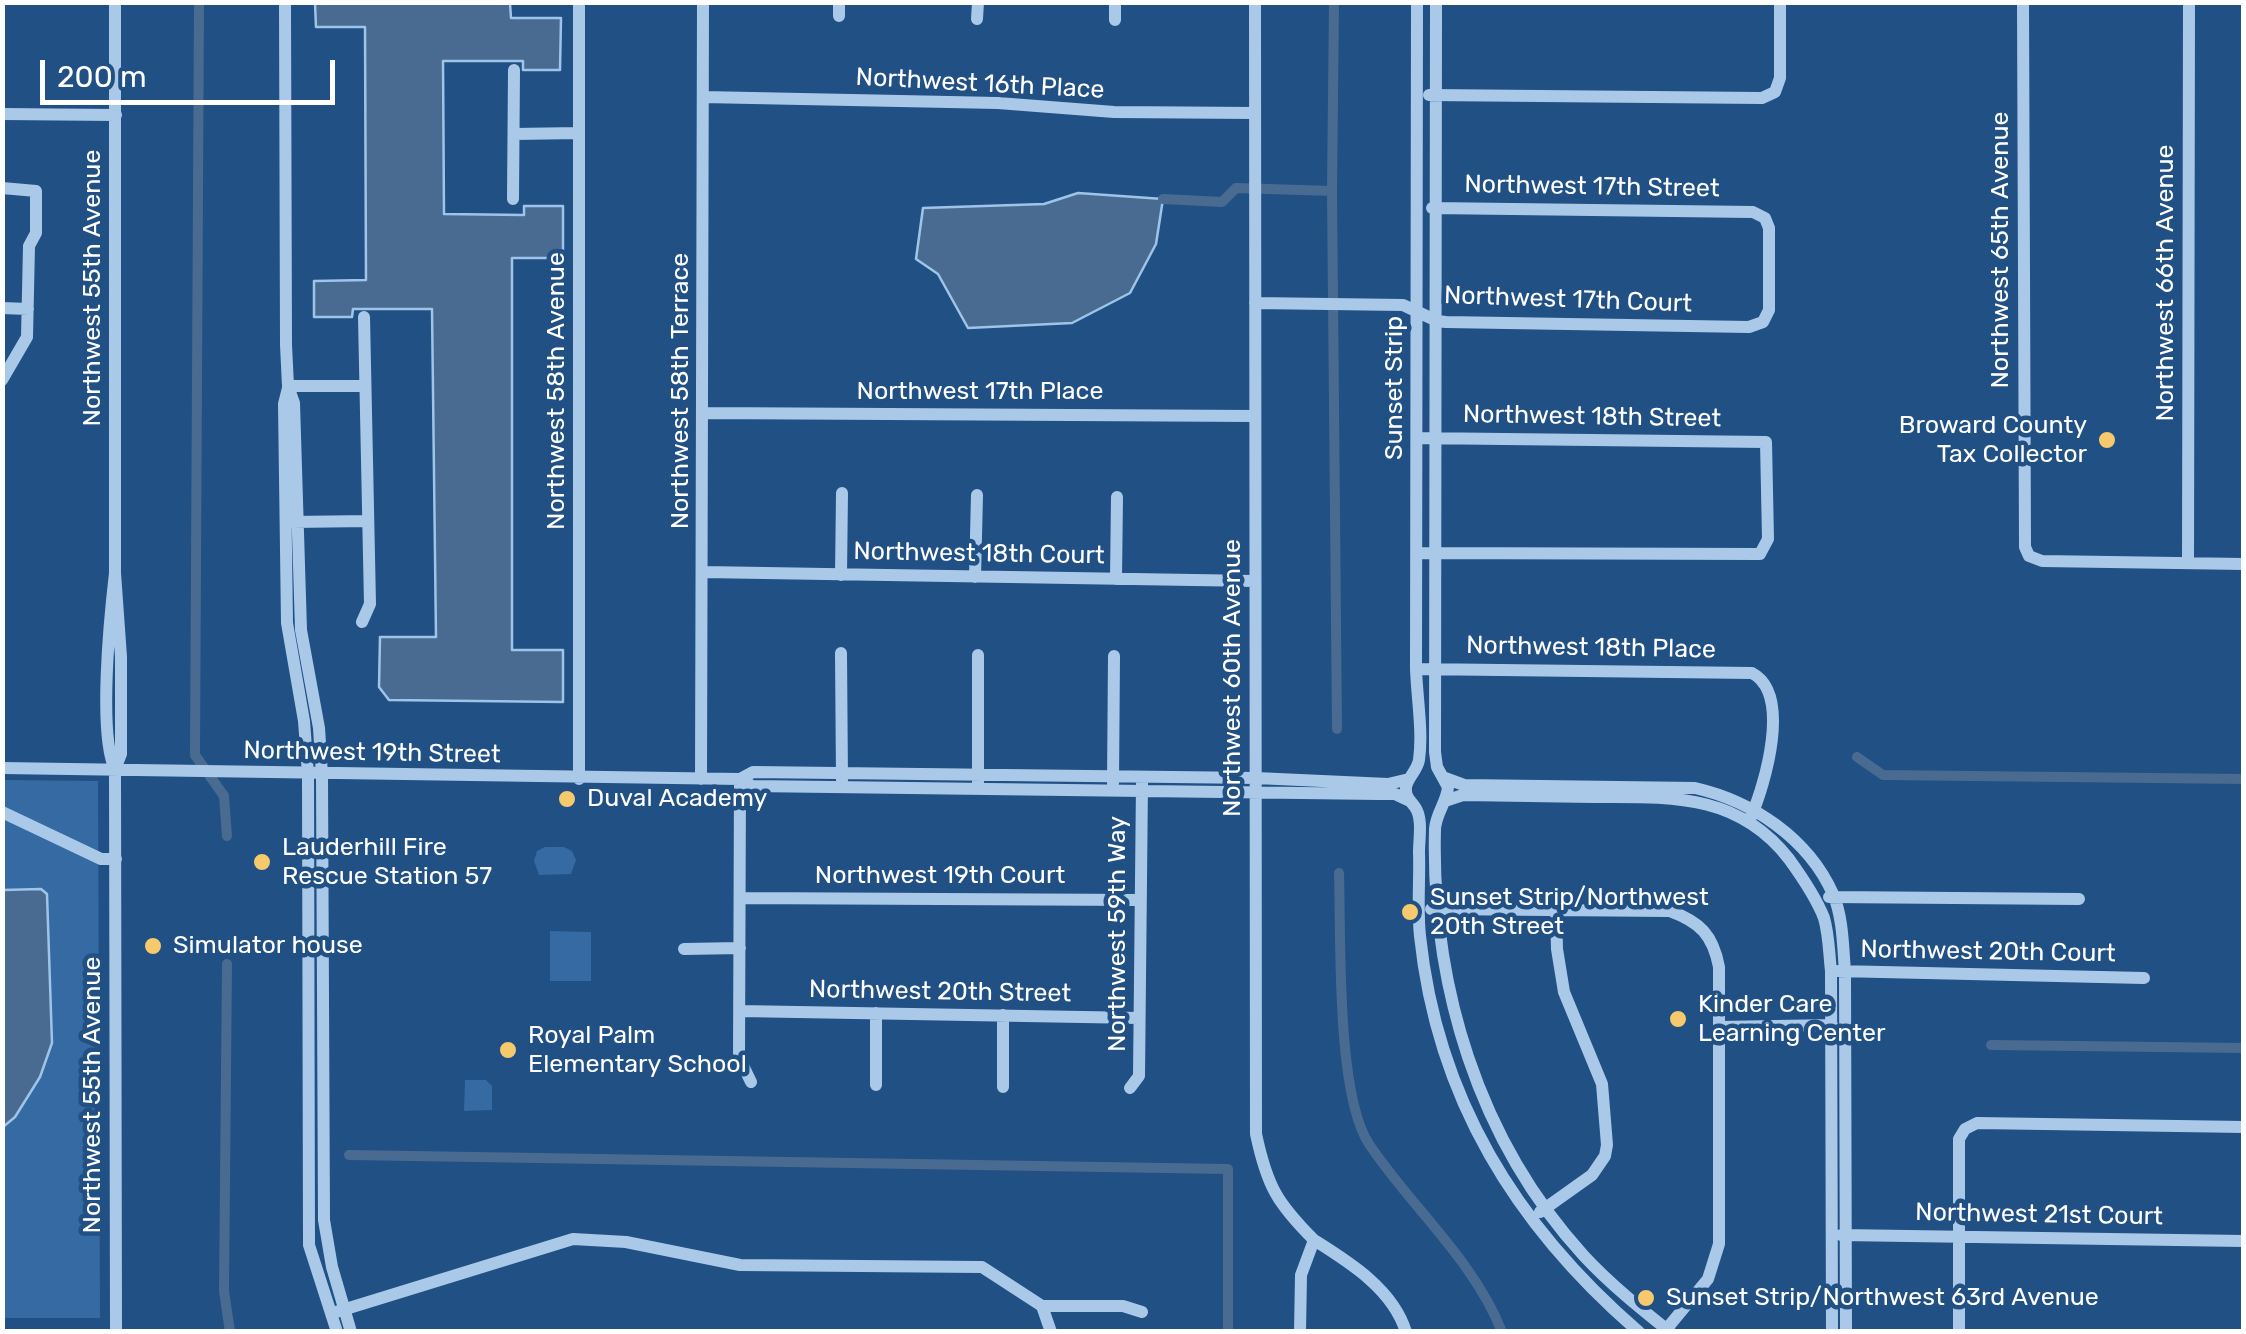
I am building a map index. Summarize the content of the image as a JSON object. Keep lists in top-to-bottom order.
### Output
{
  "streets": {
    "street": [
      "Northwest 16th Place",
      "Northwest 17th Street",
      "Northwest 65th Avenue",
      "Northwest 66th Avenue",
      "Northwest 55th Avenue",
      "Northwest 17th Court",
      "Sunset Strip",
      "Northwest 58th Avenue",
      "Northwest 58th Terrace",
      "Northwest 17th Place",
      "Northwest 18th Street",
      "Northwest 18th Court",
      "Northwest 18th Place",
      "Northwest 60th Avenue",
      "Northwest 19th Street",
      "Northwest 19th Court",
      "Northwest 59th Way",
      "Northwest 20th Court",
      "Northwest 20th Street",
      "Northwest 21st Court"
    ]
  },
  "crossings": [
    ["Northwest 16th Place", "Northwest 58th Terrace"],
    ["Northwest 16th Place", "Northwest 60th Avenue"],
    ["Northwest 17th Street", "Northwest 17th Court"],
    ["Northwest 17th Street", "Sunset Strip"],
    ["Northwest 65th Avenue", "Northwest 66th Avenue"],
    ["Northwest 55th Avenue", "Northwest 19th Street"],
    ["Northwest 17th Court", "Sunset Strip"],
    ["Northwest 17th Court", "Northwest 60th Avenue"],
    ["Sunset Strip", "Northwest 18th Street"],
    ["Sunset Strip", "Northwest 18th Place"],
    ["Sunset Strip", "Northwest 19th Street"],
    ["Northwest 58th Avenue", "Northwest 19th Street"],
    ["Northwest 58th Terrace", "Northwest 17th Place"],
    ["Northwest 58th Terrace", "Northwest 18th Court"],
    ["Northwest 58th Terrace", "Northwest 19th Street"],
    ["Northwest 17th Place", "Northwest 60th Avenue"],
    ["Northwest 18th Court", "Northwest 60th Avenue"],
    ["Northwest 60th Avenue", "Northwest 19th Street"],
    ["Northwest 19th Street", "Northwest 59th Way"],
    ["Northwest 19th Court", "Northwest 59th Way"],
    ["Northwest 59th Way", "Northwest 20th Street"]
  ],
  "places": [
    "Broward County Tax Collector",
    "Duval Academy",
    "Lauderhill Fire Rescue Station 57",
    "Sunset Strip/Northwest 20th Street",
    "Simulator house",
    "Kinder Care Learning Center",
    "Royal Palm Elementary School",
    "Sunset Strip/Northwest 63rd Avenue"
  ],
  "scale_bar": "200 m"
}
